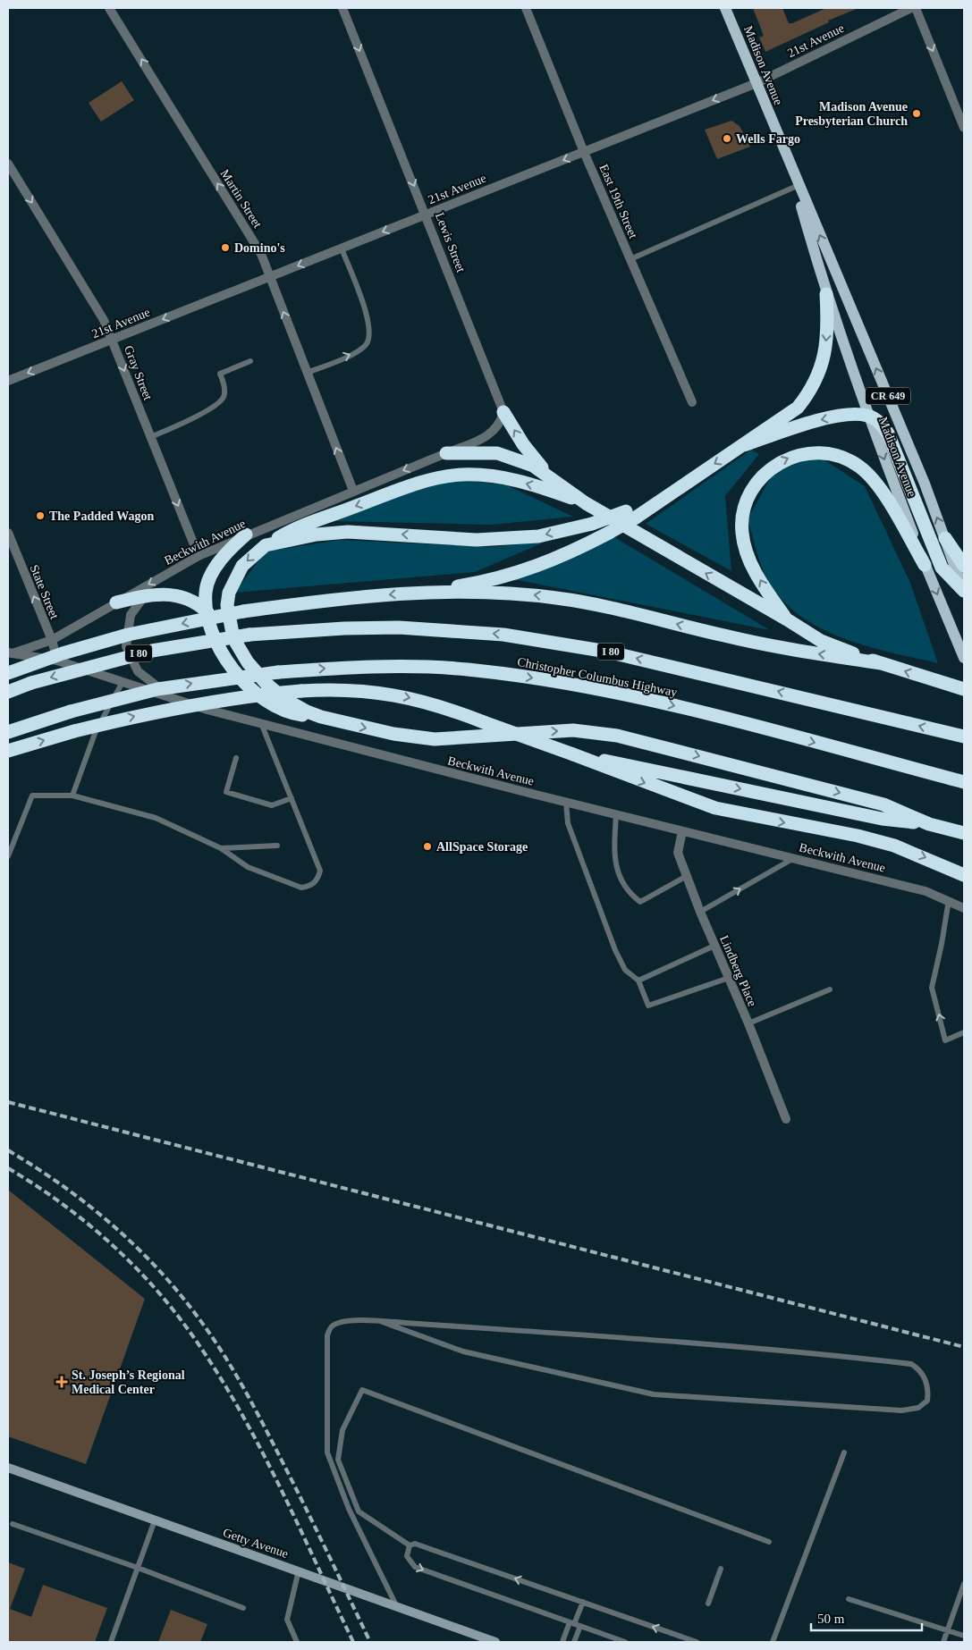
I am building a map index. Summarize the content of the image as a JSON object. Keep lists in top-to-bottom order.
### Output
{
  "streets": {
    "highway": ["I 80", "Christopher Columbus Highway"],
    "main road": ["Madison Avenue", "CR 649", "Getty Avenue"],
    "street": [
      "21st Avenue",
      "Martin Street",
      "East 19th Street",
      "Lewis Street",
      "Gray Street",
      "Beckwith Avenue",
      "State Street",
      "Lindberg Place"
    ]
  },
  "crossings": [
    ["21st Avenue", "Madison Avenue"],
    ["21st Avenue", "Martin Street"],
    ["21st Avenue", "East 19th Street"],
    ["21st Avenue", "Lewis Street"],
    ["21st Avenue", "Gray Street"],
    ["Martin Street", "Beckwith Avenue"],
    ["Lewis Street", "Beckwith Avenue"],
    ["Gray Street", "Beckwith Avenue"],
    ["Beckwith Avenue", "State Street"],
    ["Beckwith Avenue", "Lindberg Place"]
  ],
  "one_way": [
    "21st Avenue",
    "Martin Street",
    "Lewis Street",
    "Gray Street",
    "State Street"
  ],
  "places": {
    "other": [
      "Madison Avenue Presbyterian Church",
      "Wells Fargo",
      "Domino's",
      "The Padded Wagon",
      "AllSpace Storage"
    ],
    "health": ["St. Joseph’s Regional Medical Center"]
  },
  "scale_bar": "50 m"
}
